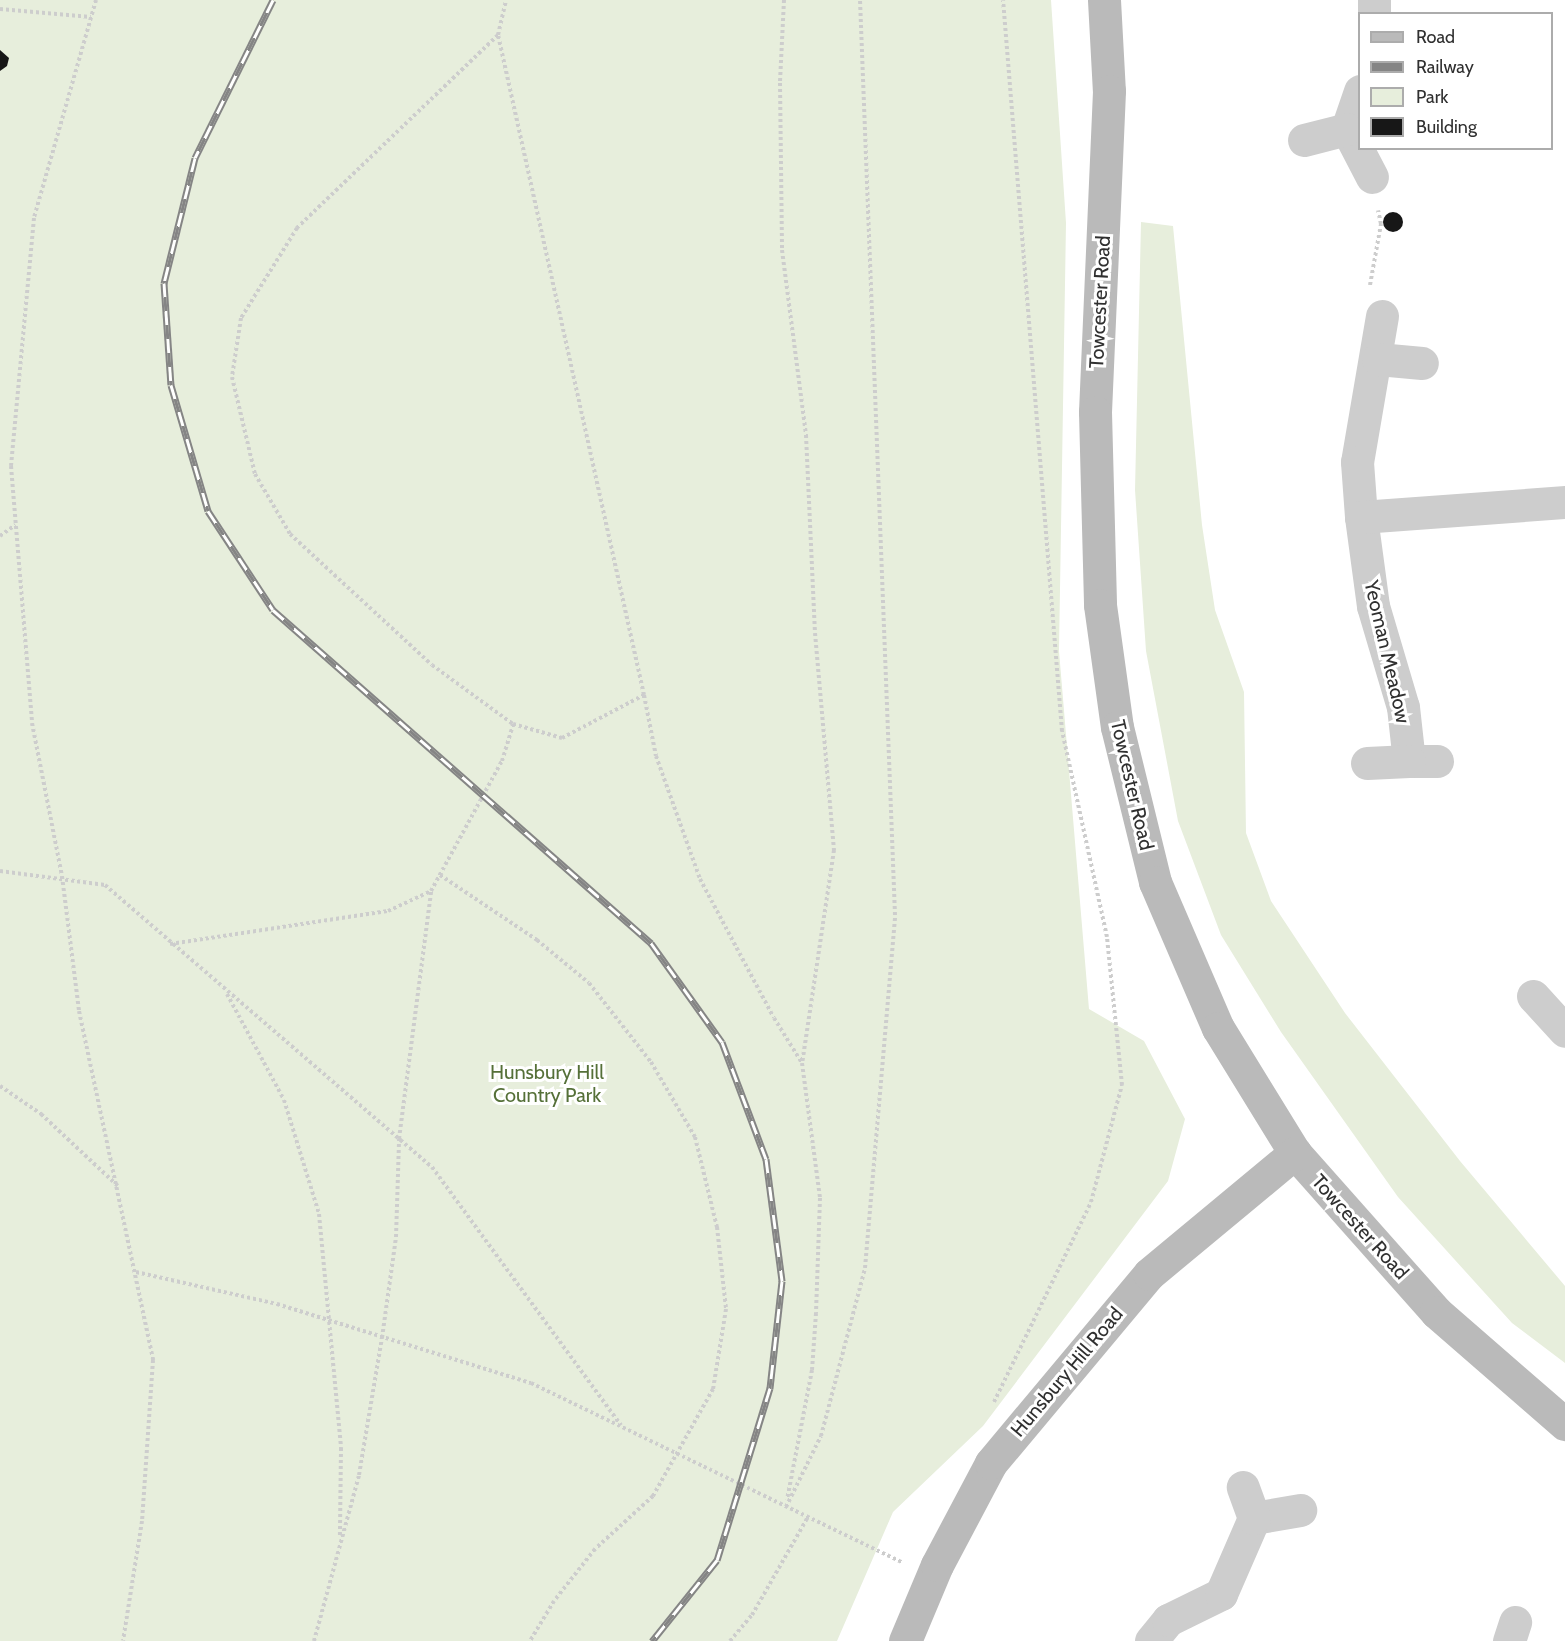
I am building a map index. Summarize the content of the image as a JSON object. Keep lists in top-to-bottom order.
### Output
{
  "streets": {
    "street": ["Towcester Road", "Yeoman Meadow", "Hunsbury Hill Road"]
  },
  "crossings": [
    ["Towcester Road", "Hunsbury Hill Road"]
  ],
  "parks": ["Hunsbury Hill Country Park"],
  "legend": [
    "Road",
    "Railway",
    "Park",
    "Building"
  ]
}
